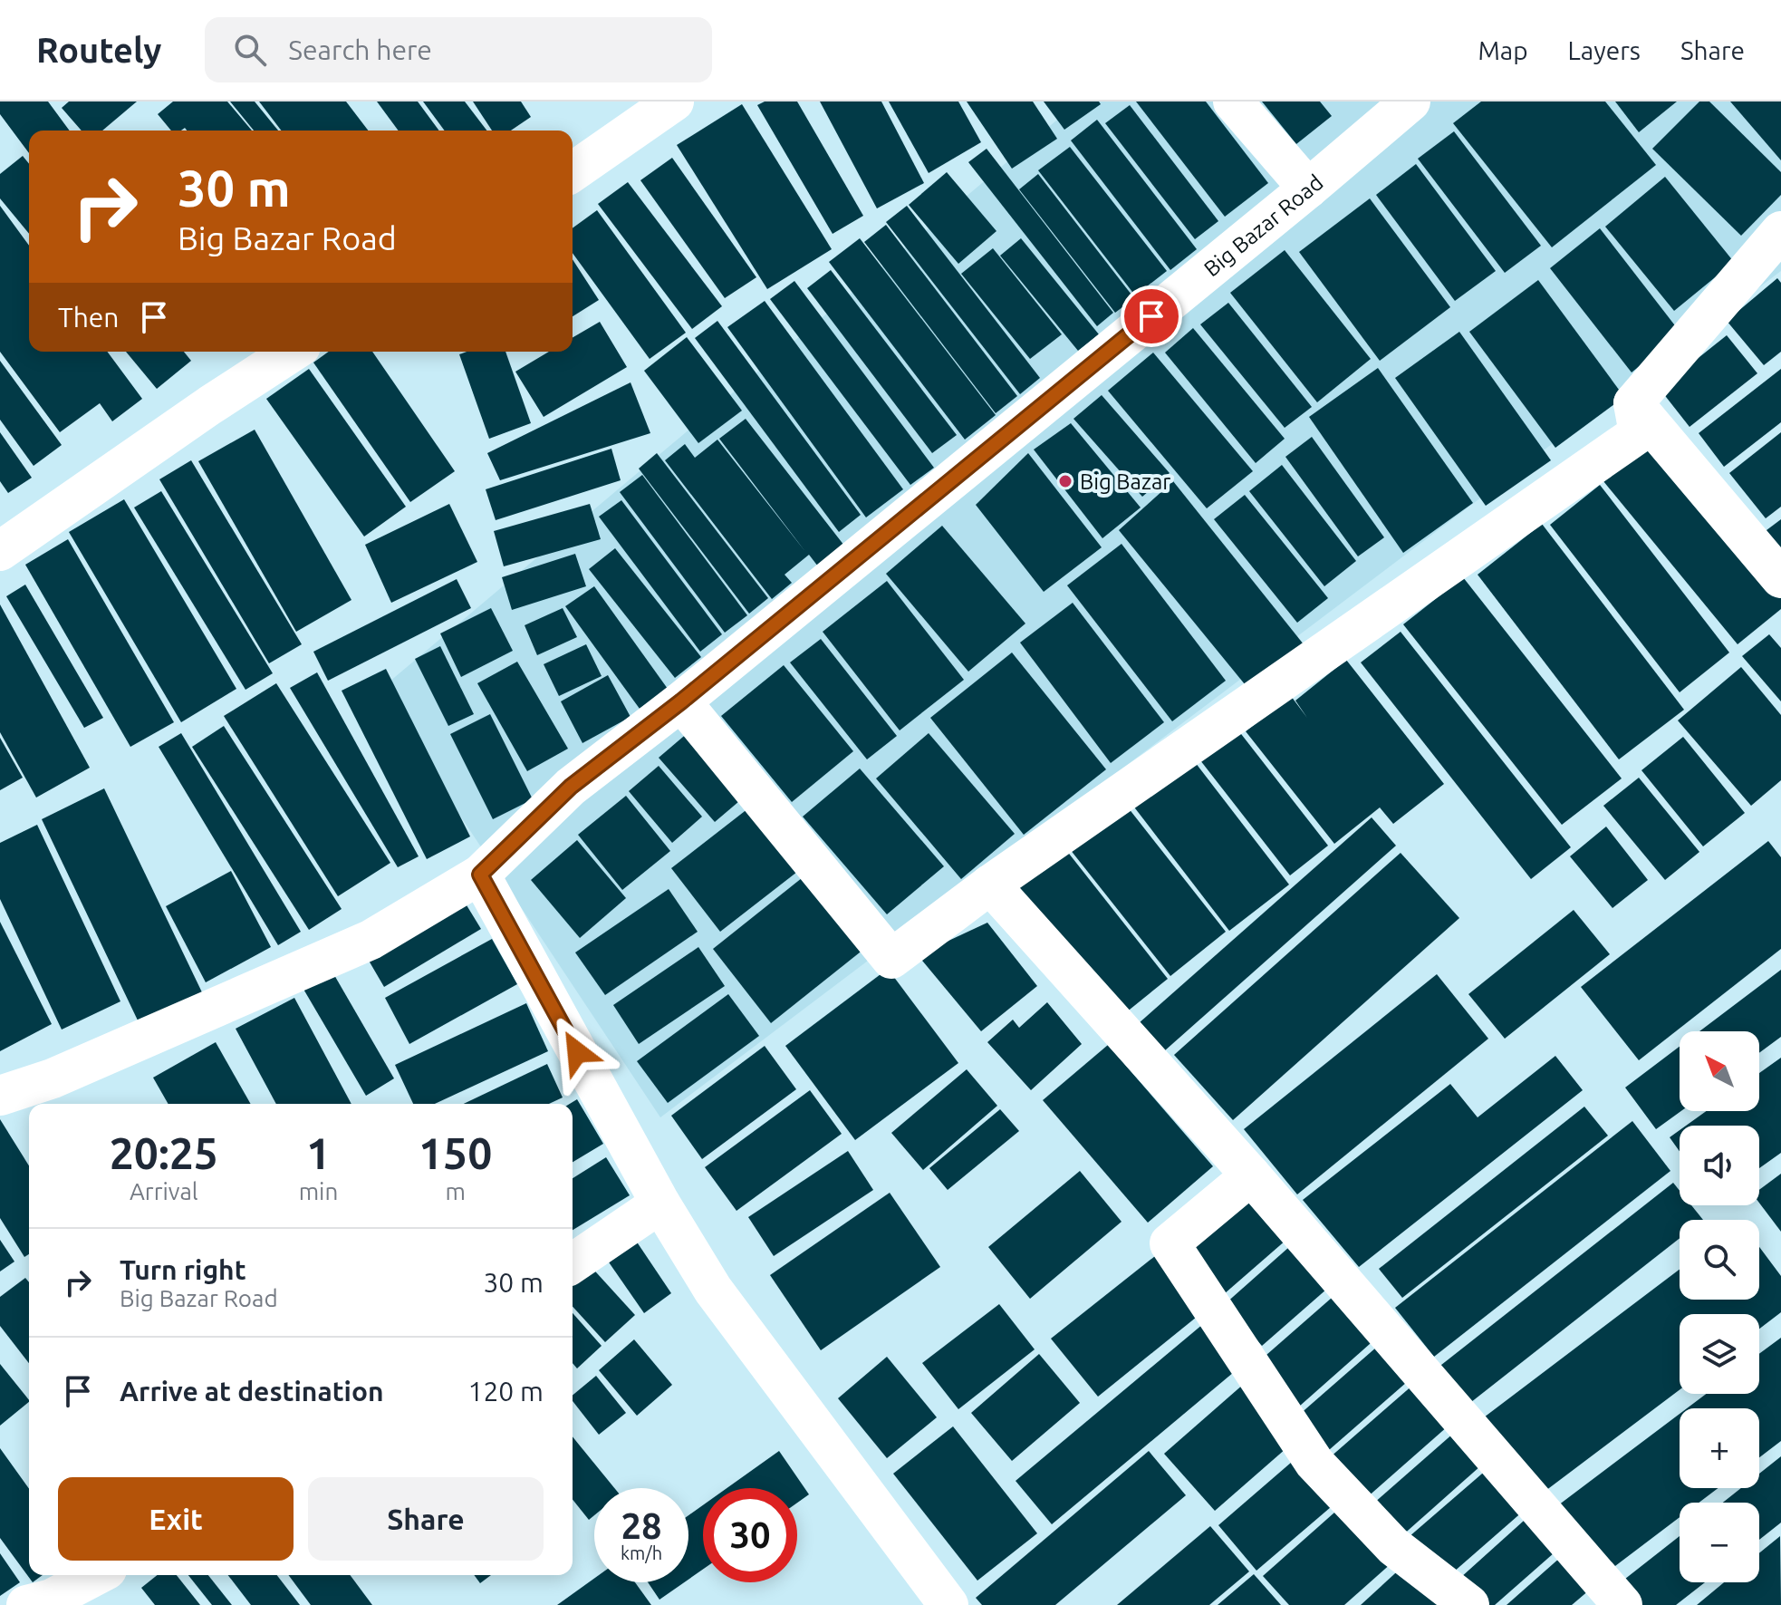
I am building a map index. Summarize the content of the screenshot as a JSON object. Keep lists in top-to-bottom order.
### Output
{
  "streets": {
    "street": ["Big Bazar Road"]
  },
  "places": ["Big Bazar"],
  "north": "top left",
  "page": {
    "header": "Routely",
    "search": "Search here",
    "nav": ["Map", "Layers", "Share"],
    "turn": ["30 m", "Big Bazar Road"],
    "then": "Then",
    "map_buttons": ["+", "−"],
    "eta": [
      "20:25",
      "Arrival",
      "1",
      "min",
      "150",
      "m"
    ],
    "list": [
      {
        "name": "Turn right",
        "note": "Big Bazar Road",
        "value": "30 m"
      },
      {
        "name": "Arrive at destination",
        "value": "120 m"
      }
    ],
    "buttons": ["Exit", "Share"],
    "speed": "28 km/h",
    "limit": "30"
  }
}
